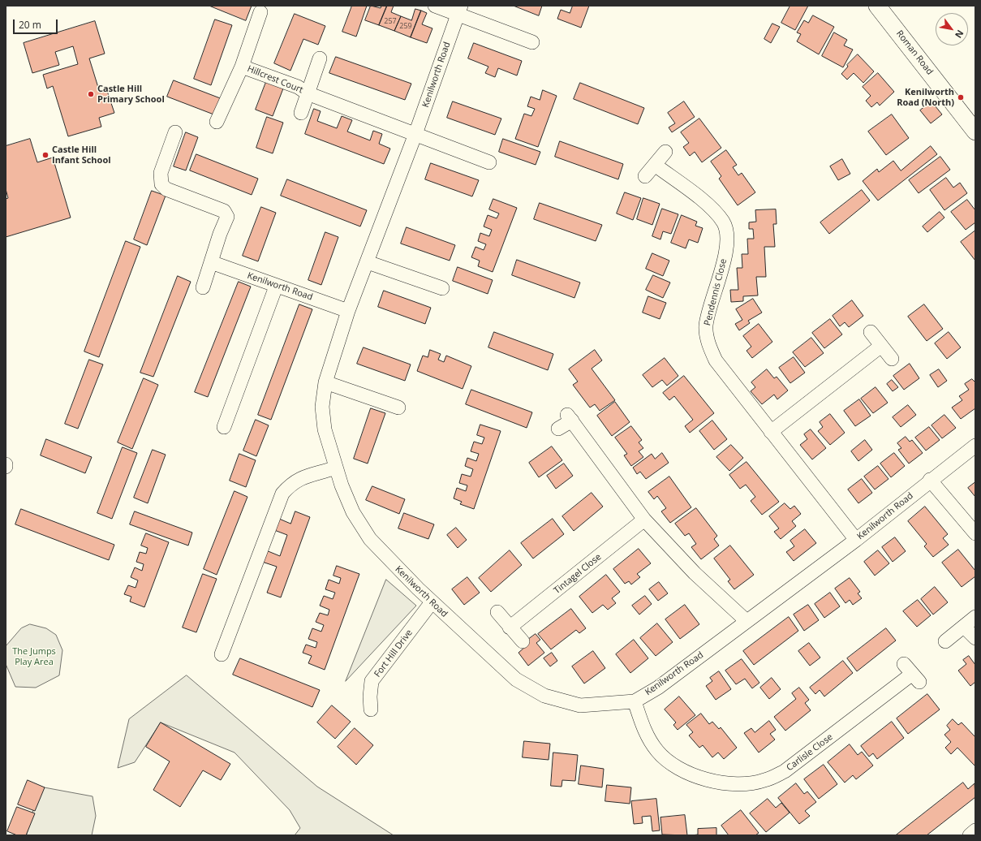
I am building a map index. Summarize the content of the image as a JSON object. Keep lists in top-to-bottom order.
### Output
{
  "streets": {
    "street": [
      "Roman Road",
      "Kenilworth Road",
      "Hillcrest Court",
      "Pendennis Close",
      "Tintagel Close",
      "Fort Hill Drive",
      "Carlisle Close"
    ]
  },
  "crossings": [
    ["Kenilworth Road", "Pendennis Close"],
    ["Kenilworth Road", "Fort Hill Drive"],
    ["Kenilworth Road", "Carlisle Close"]
  ],
  "parks": ["The Jumps Play Area"],
  "places": ["Castle Hill Primary School", "Kenilworth Road (North)", "Castle Hill Infant School"],
  "house_numbers": ["257", "259"],
  "scale_bar": "20 m",
  "north": "bottom right"
}
